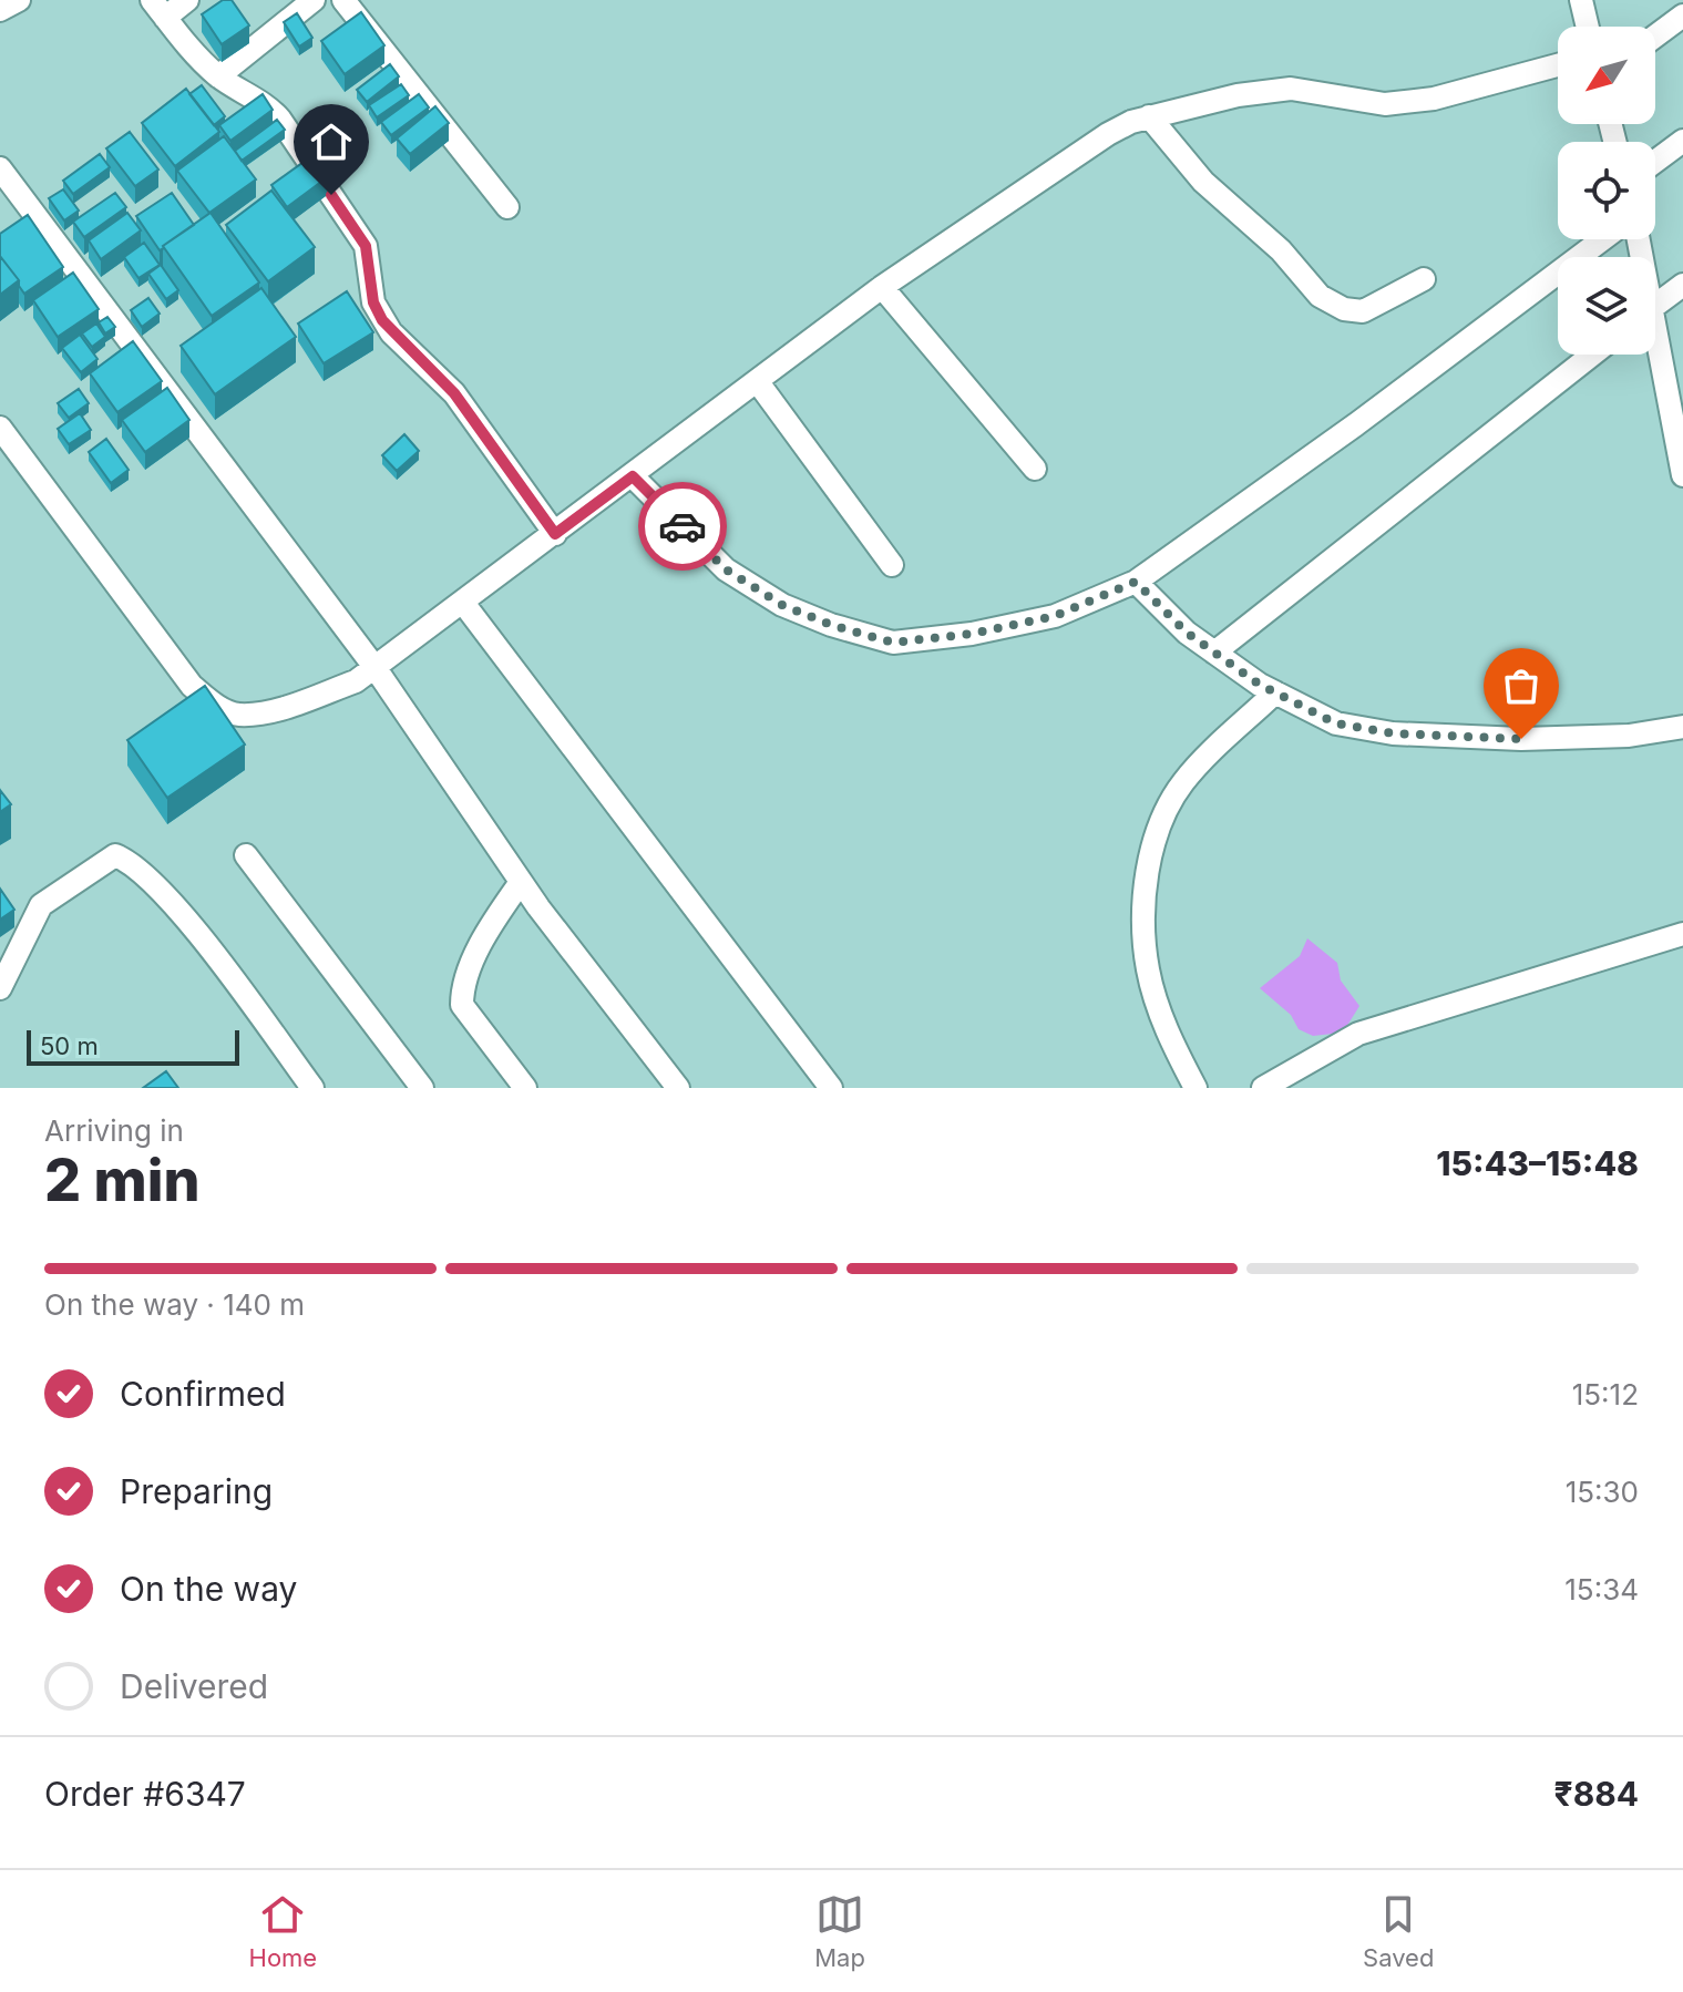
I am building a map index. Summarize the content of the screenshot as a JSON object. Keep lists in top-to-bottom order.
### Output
{
  "scale_bar": "50 m",
  "north": "bottom left",
  "page": {
    "scale": "50 m",
    "heading": ["2 min", "Arriving in", "15:43–15:48"],
    "panel": ["Order #6347", "₹884"],
    "bar": "On the way · 140 m",
    "list": [
      ["Confirmed", "15:12"],
      ["Preparing", "15:30"],
      ["On the way", "15:34"],
      "Delivered"
    ],
    "tabs": ["Home", "Map", "Saved"]
  }
}
